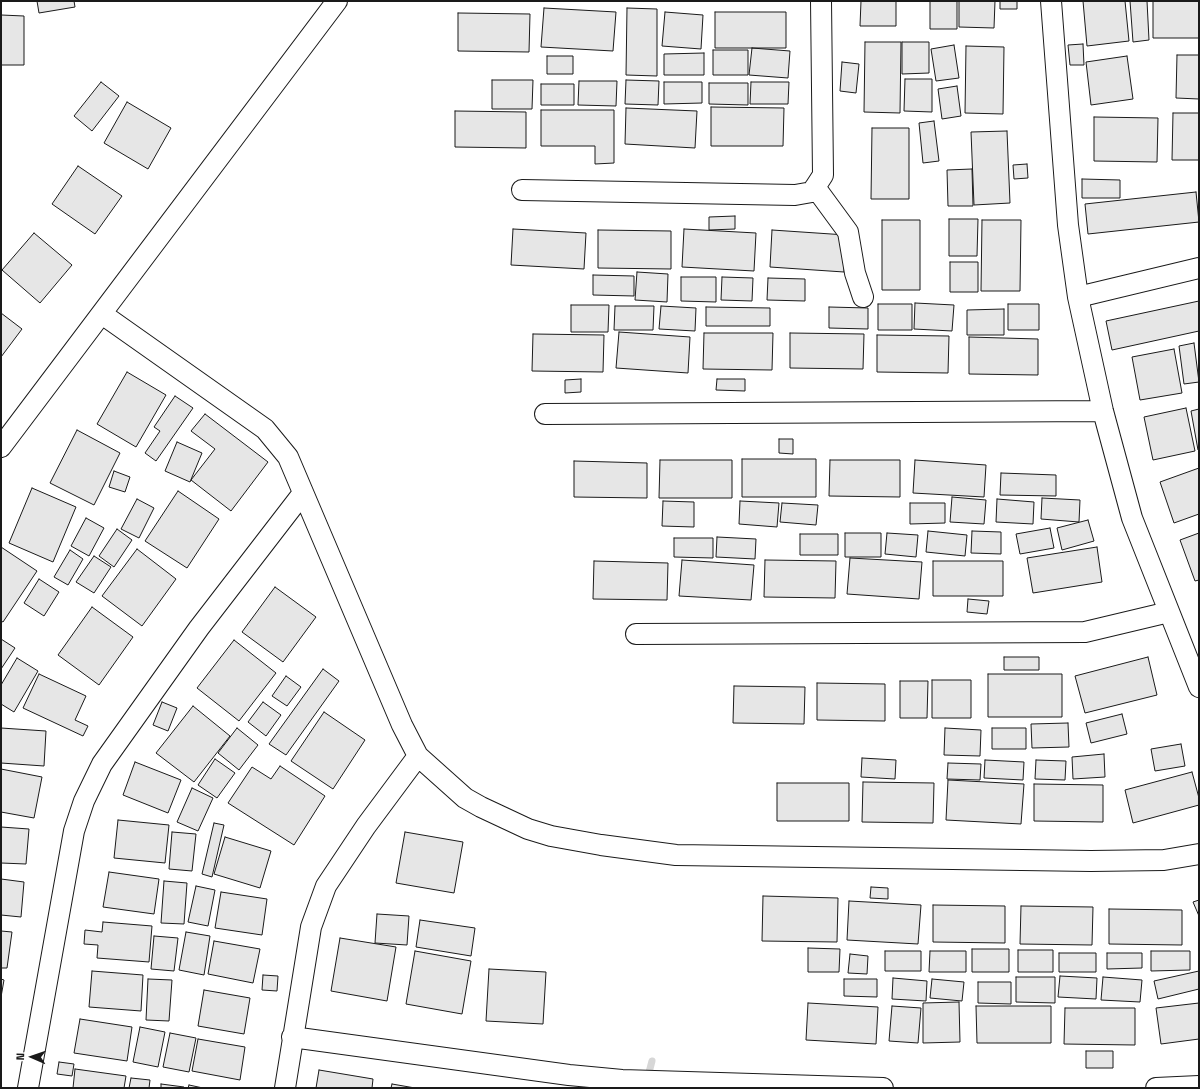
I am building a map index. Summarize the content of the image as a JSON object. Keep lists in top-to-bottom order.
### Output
{
  "north": "left"
}
